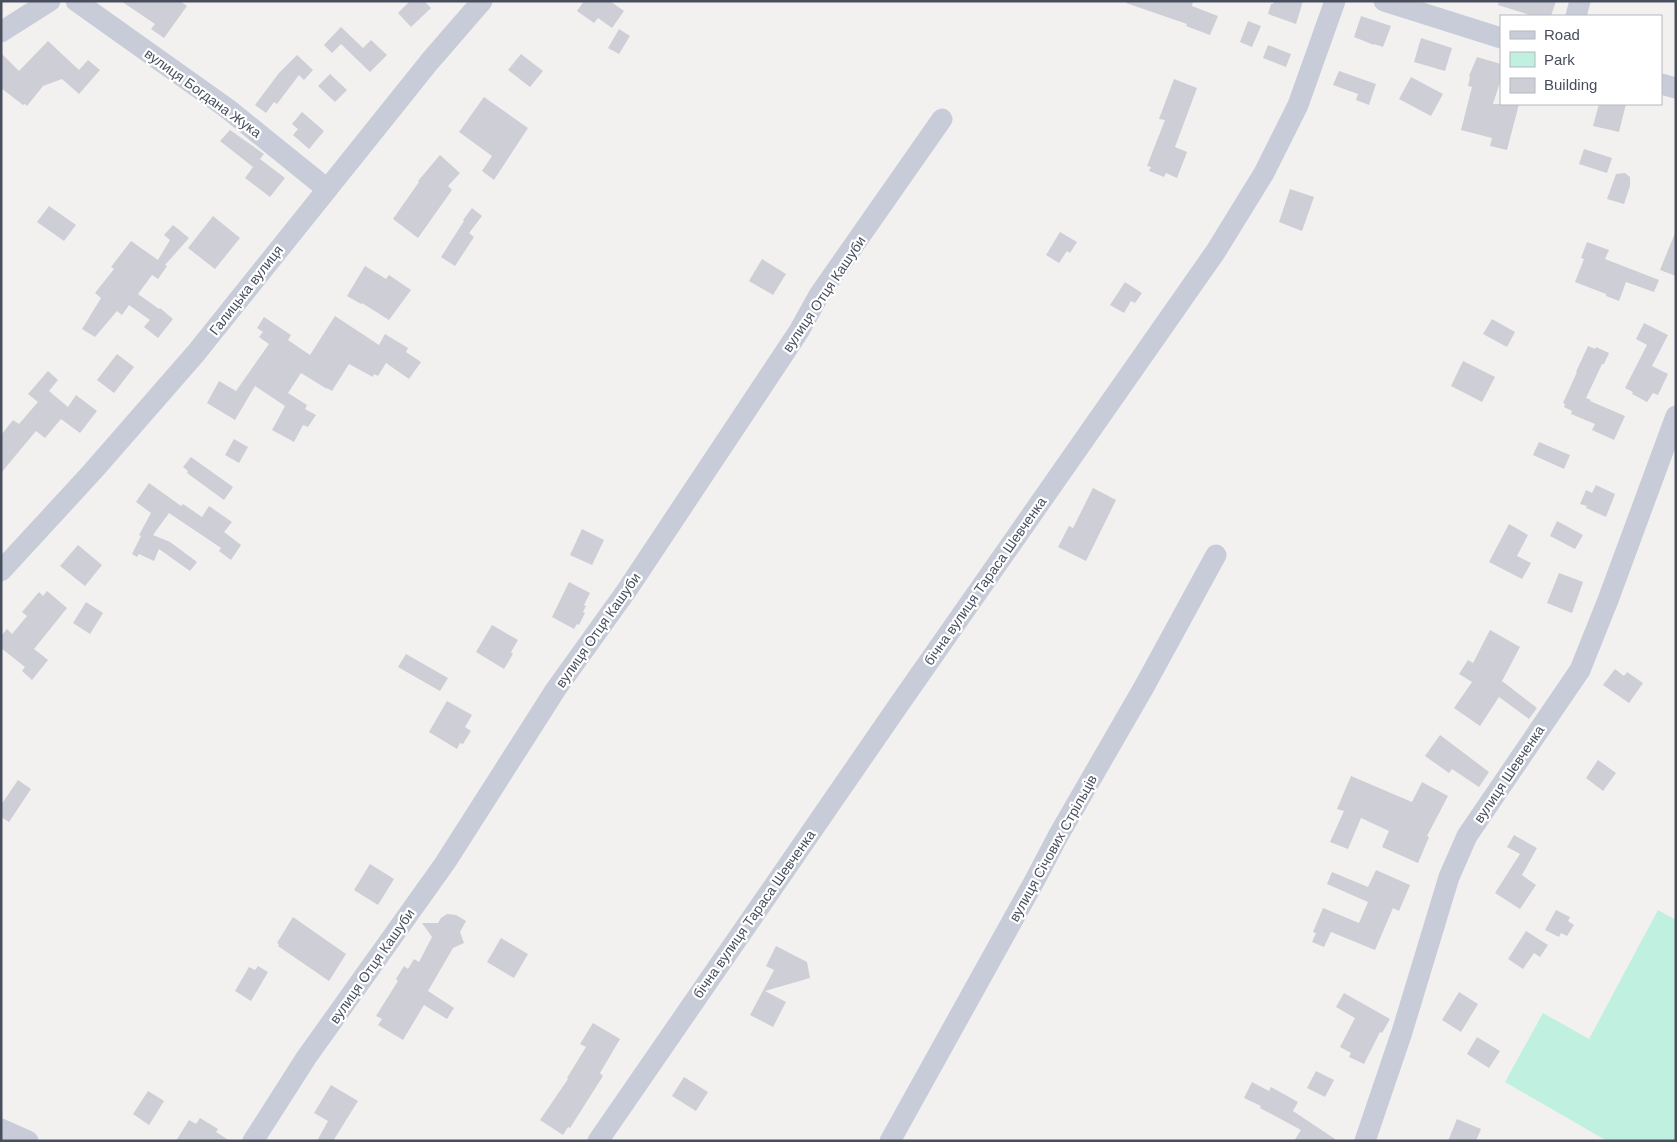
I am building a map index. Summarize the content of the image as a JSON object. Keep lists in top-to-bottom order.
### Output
{
  "streets": {
    "street": [
      "вулиця Богдана Жука",
      "Галицька вулиця",
      "вулиця Отця Кашуби",
      "бічна вулиця Тараса Шевченка",
      "вулиця Шевченка",
      "вулиця Січових Стрільців"
    ]
  },
  "crossings": [
    ["вулиця Богдана Жука", "Галицька вулиця"]
  ],
  "legend": ["Road", "Park", "Building"]
}
